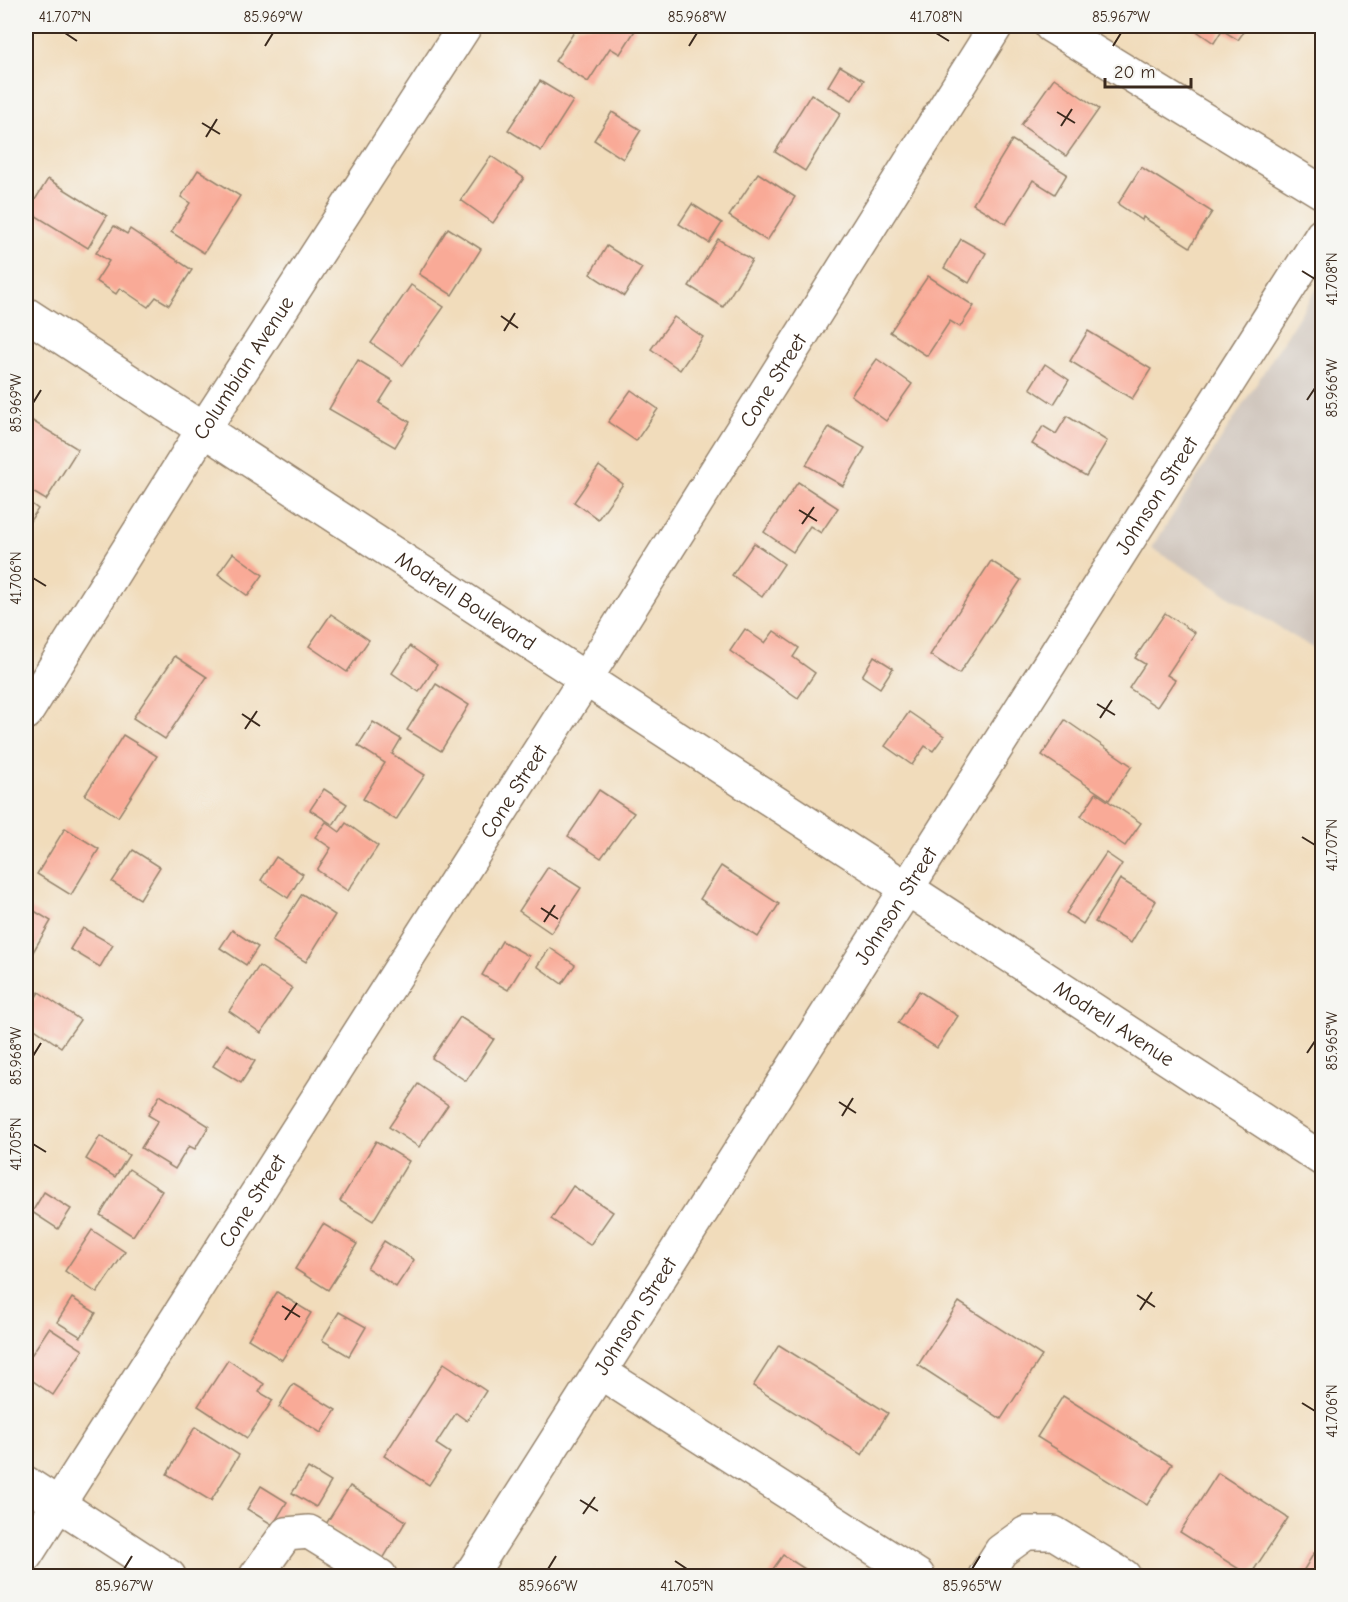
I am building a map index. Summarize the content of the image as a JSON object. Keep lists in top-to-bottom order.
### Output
{
  "streets": {
    "street": [
      "Columbian Avenue",
      "Cone Street",
      "Johnson Street",
      "Modrell Boulevard",
      "Modrell Avenue"
    ]
  },
  "crossings": [
    ["Columbian Avenue", "Modrell Boulevard"],
    ["Cone Street", "Modrell Boulevard"],
    ["Johnson Street", "Modrell Boulevard"],
    ["Johnson Street", "Modrell Avenue"],
    ["Modrell Boulevard", "Modrell Avenue"]
  ],
  "scale_bar": "20 m",
  "coordinates": [
    "41.707°N",
    "85.969°W",
    "85.968°W",
    "41.708°N",
    "85.967°W",
    "85.966°W",
    "41.706°N",
    "85.965°W",
    "41.705°N"
  ]
}
